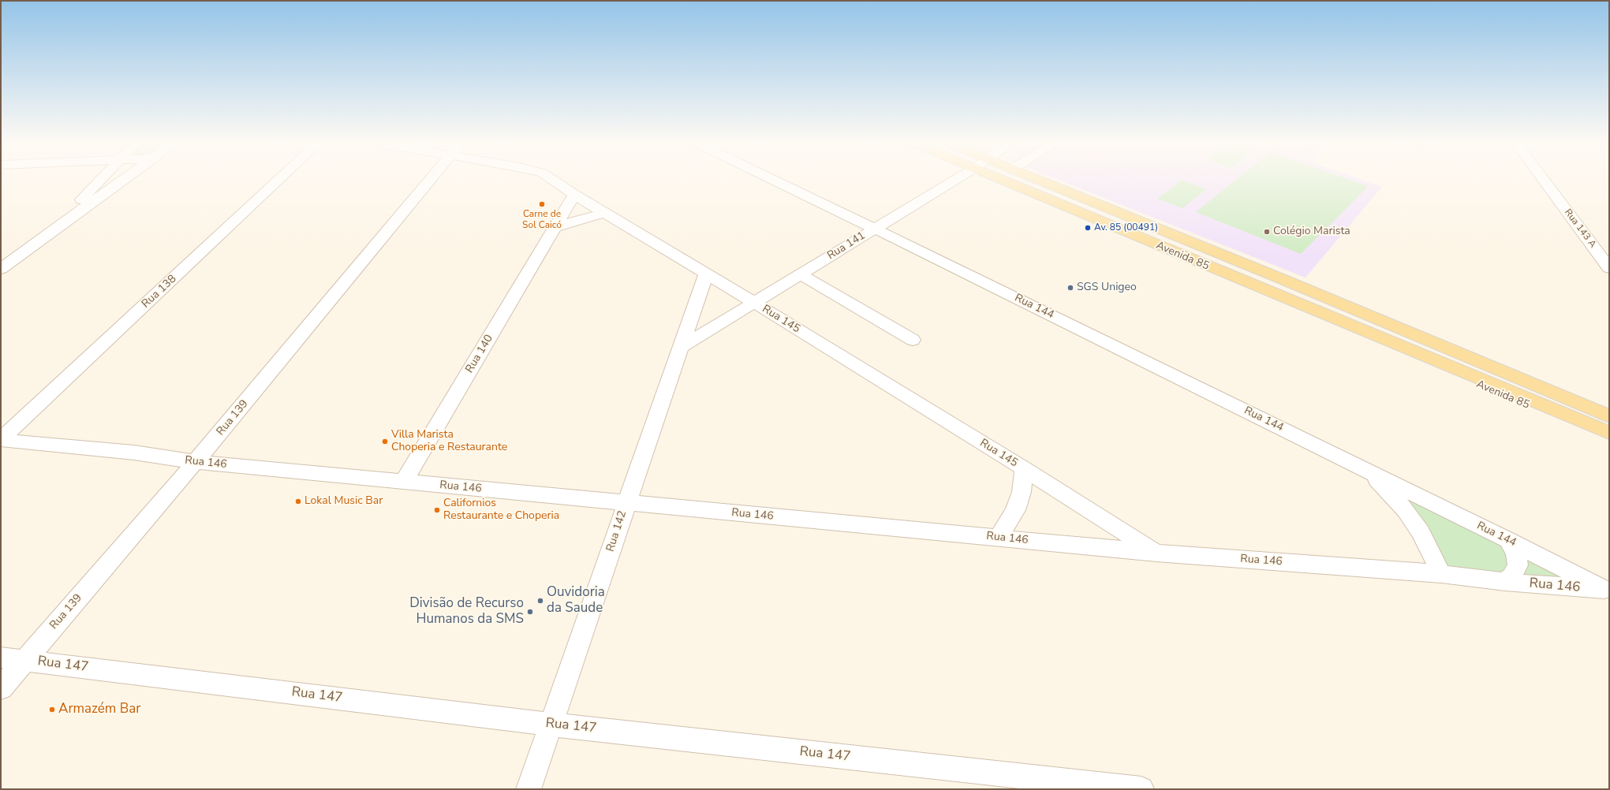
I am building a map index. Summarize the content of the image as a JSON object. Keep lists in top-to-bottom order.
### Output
{
  "streets": {
    "main road": ["Avenida 85"],
    "street": [
      "Rua 143 A",
      "Rua 141",
      "Rua 138",
      "Rua 144",
      "Rua 145",
      "Rua 140",
      "Rua 139",
      "Rua 146",
      "Rua 142",
      "Rua 147"
    ]
  },
  "crossings": [
    ["Rua 141", "Rua 144"],
    ["Rua 141", "Rua 145"],
    ["Rua 141", "Rua 142"],
    ["Rua 138", "Rua 146"],
    ["Rua 144", "Rua 146"],
    ["Rua 145", "Rua 140"],
    ["Rua 145", "Rua 146"],
    ["Rua 145", "Rua 142"],
    ["Rua 140", "Rua 146"],
    ["Rua 139", "Rua 146"],
    ["Rua 139", "Rua 147"],
    ["Rua 146", "Rua 142"],
    ["Rua 142", "Rua 147"]
  ],
  "places": [
    "Carne de Sol Caicó",
    "Av. 85 (00491)",
    "Colégio Marista",
    "SGS Unigeo",
    "Villa Marista Choperia e Restaurante",
    "Lokal Music Bar",
    "Californios Restaurante e Choperia",
    "Ouvidoria da Saude",
    "Divisão de Recurso Humanos da SMS",
    "Armazém Bar"
  ]
}
